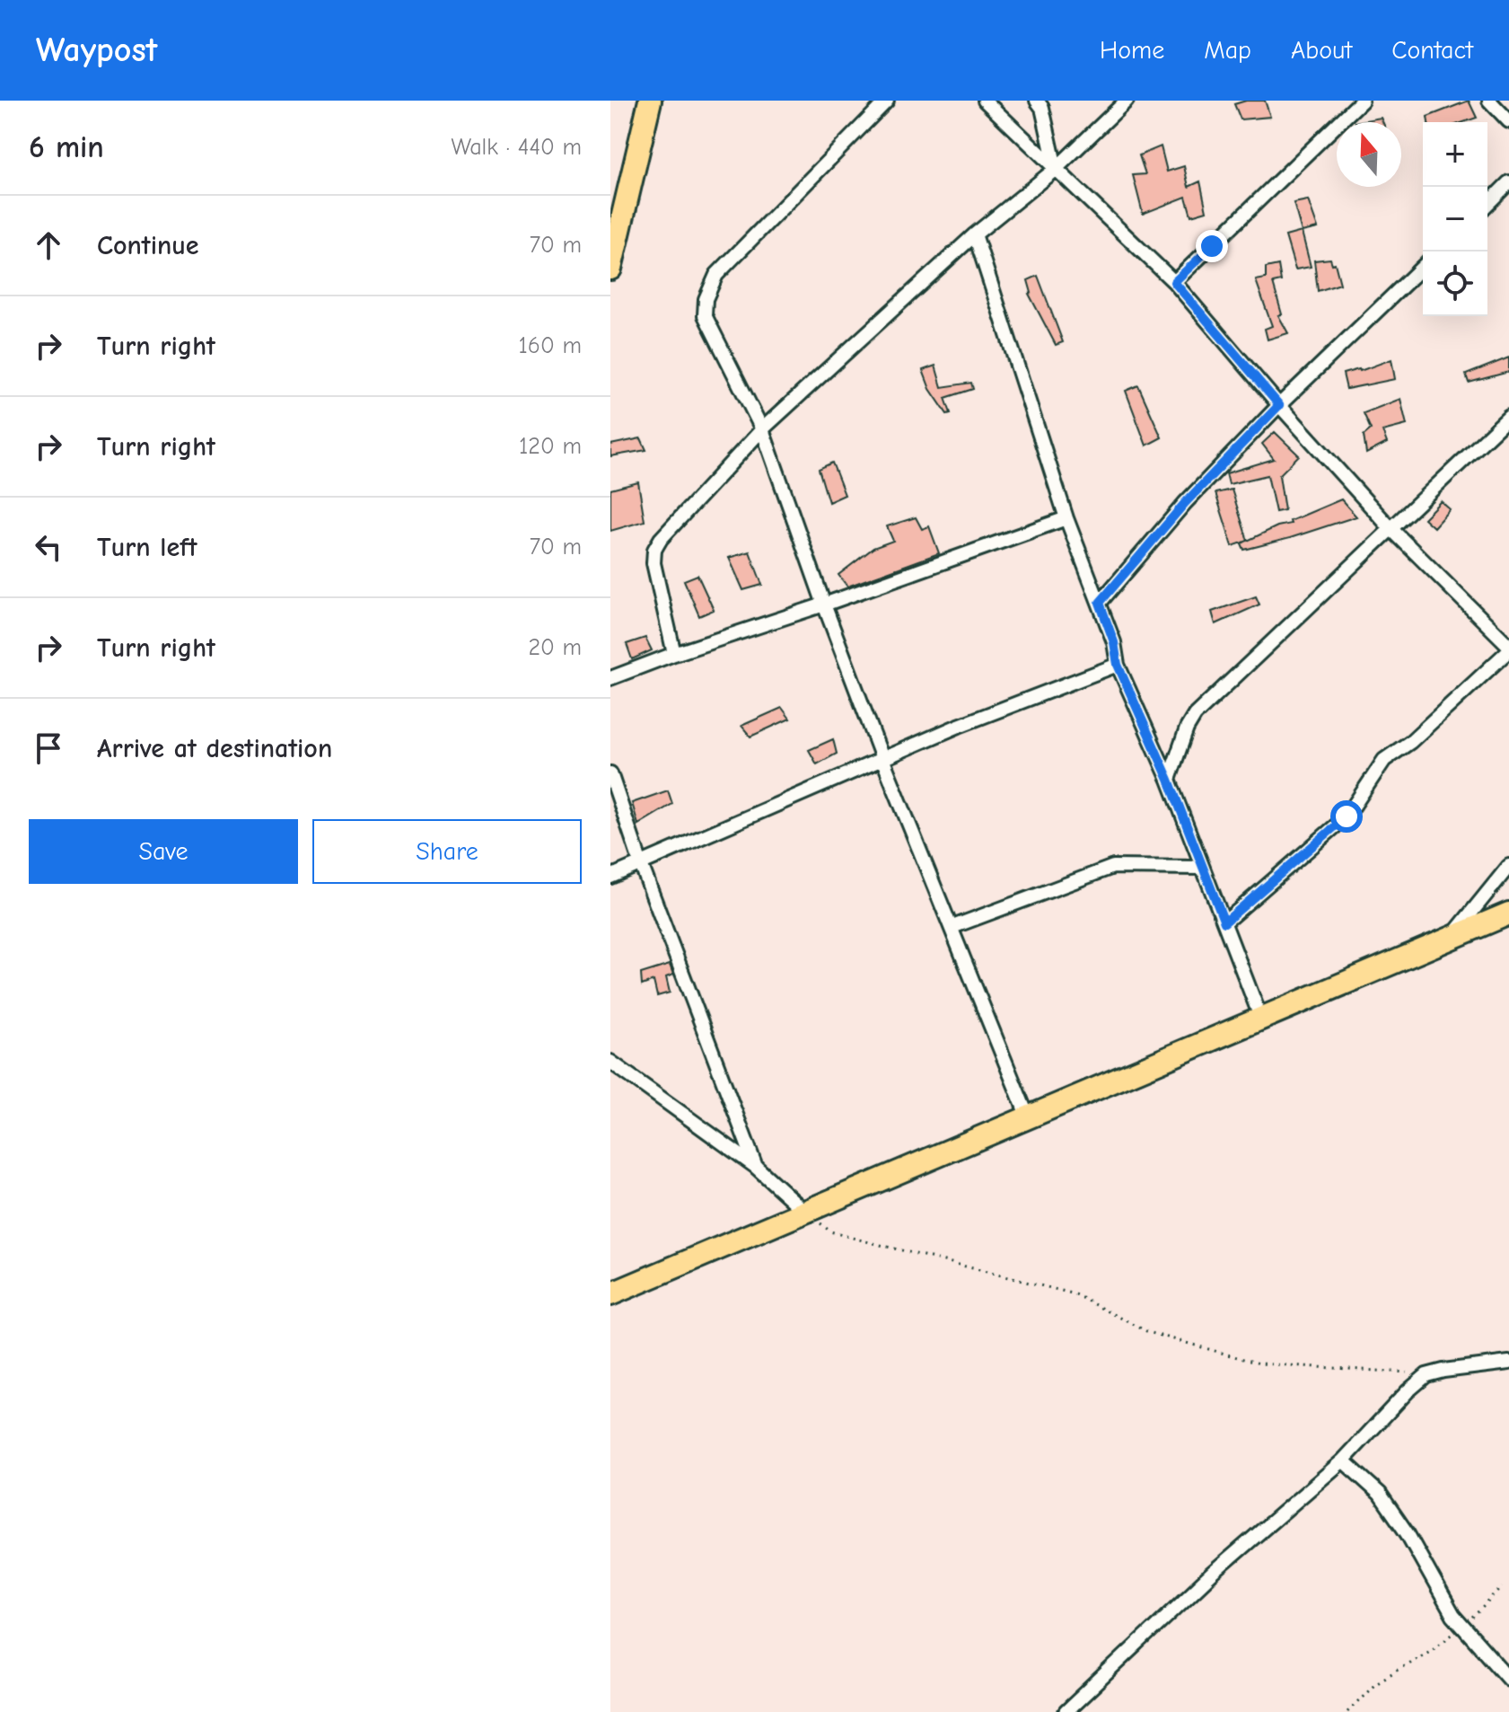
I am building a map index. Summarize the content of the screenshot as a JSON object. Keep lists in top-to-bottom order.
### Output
{
  "north": "top",
  "page": {
    "header": "Waypost",
    "nav": [
      "Home",
      "Map",
      "About",
      "Contact"
    ],
    "heading": ["6 min", "Walk · 440 m"],
    "map_buttons": ["+", "−"],
    "list": [
      ["Continue", "70 m"],
      ["Turn right", "160 m"],
      ["Turn right", "120 m"],
      ["Turn left", "70 m"],
      ["Turn right", "20 m"],
      "Arrive at destination"
    ],
    "buttons": ["Save", "Share"]
  }
}
